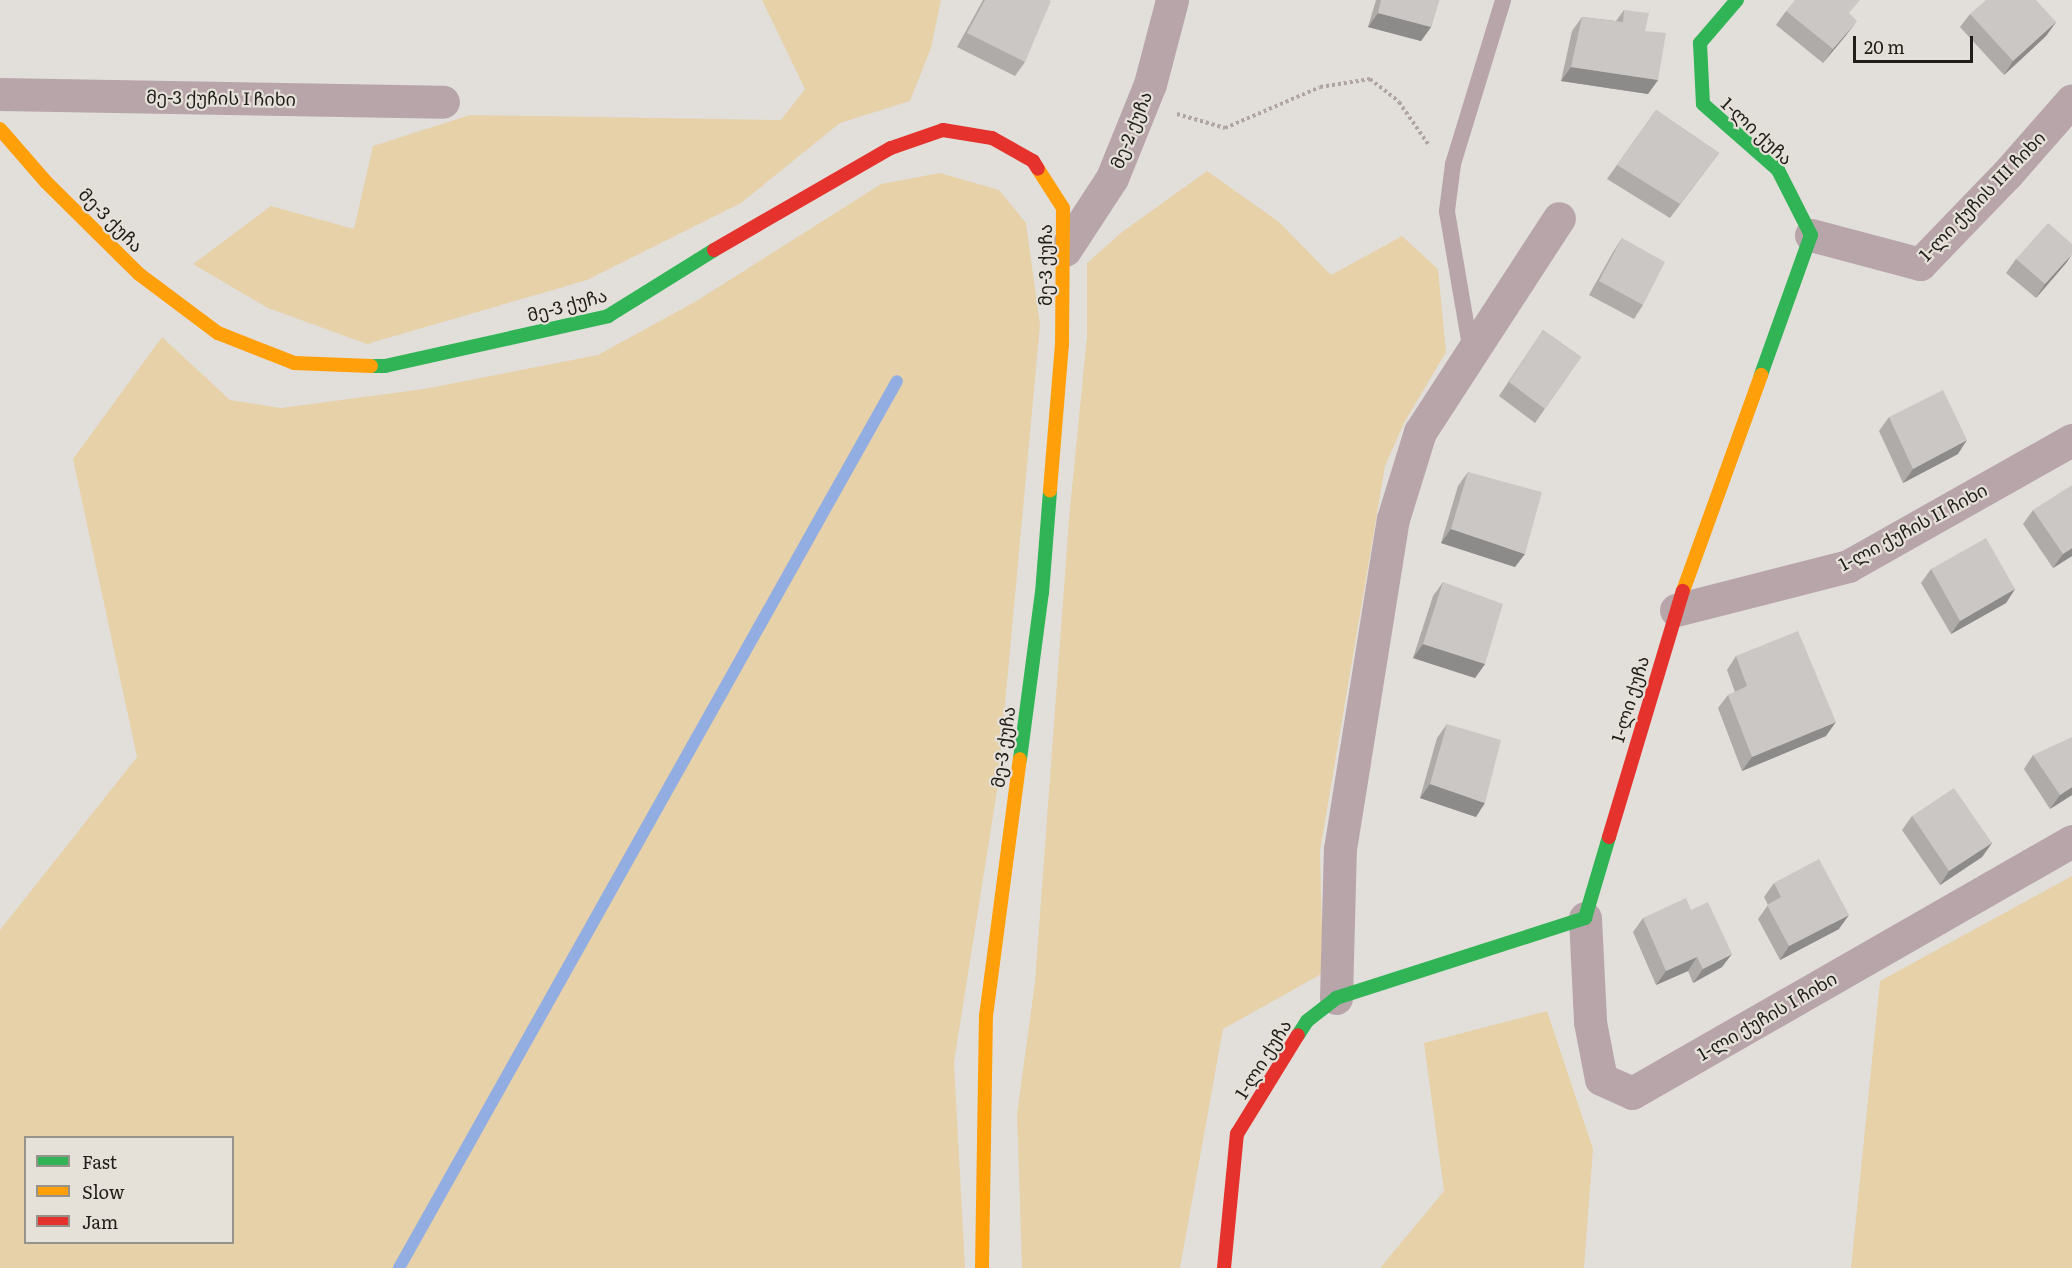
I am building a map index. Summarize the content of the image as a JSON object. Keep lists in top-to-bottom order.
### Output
{
  "streets": {
    "street": [
      "მე-3 ქუჩის I ჩიხი",
      "მე-2 ქუჩა",
      "1-ლი ქუჩა",
      "1-ლი ქუჩის III ჩიხი",
      "მე-3 ქუჩა",
      "1-ლი ქუჩის II ჩიხი",
      "1-ლი ქუჩის I ჩიხი"
    ]
  },
  "crossings": [
    ["მე-2 ქუჩა", "მე-3 ქუჩა"],
    ["1-ლი ქუჩა", "1-ლი ქუჩის III ჩიხი"],
    ["1-ლი ქუჩა", "1-ლი ქუჩის II ჩიხი"],
    ["1-ლი ქუჩა", "1-ლი ქუჩის I ჩიხი"]
  ],
  "legend": ["Fast", "Slow", "Jam"],
  "scale_bar": "20 m"
}
